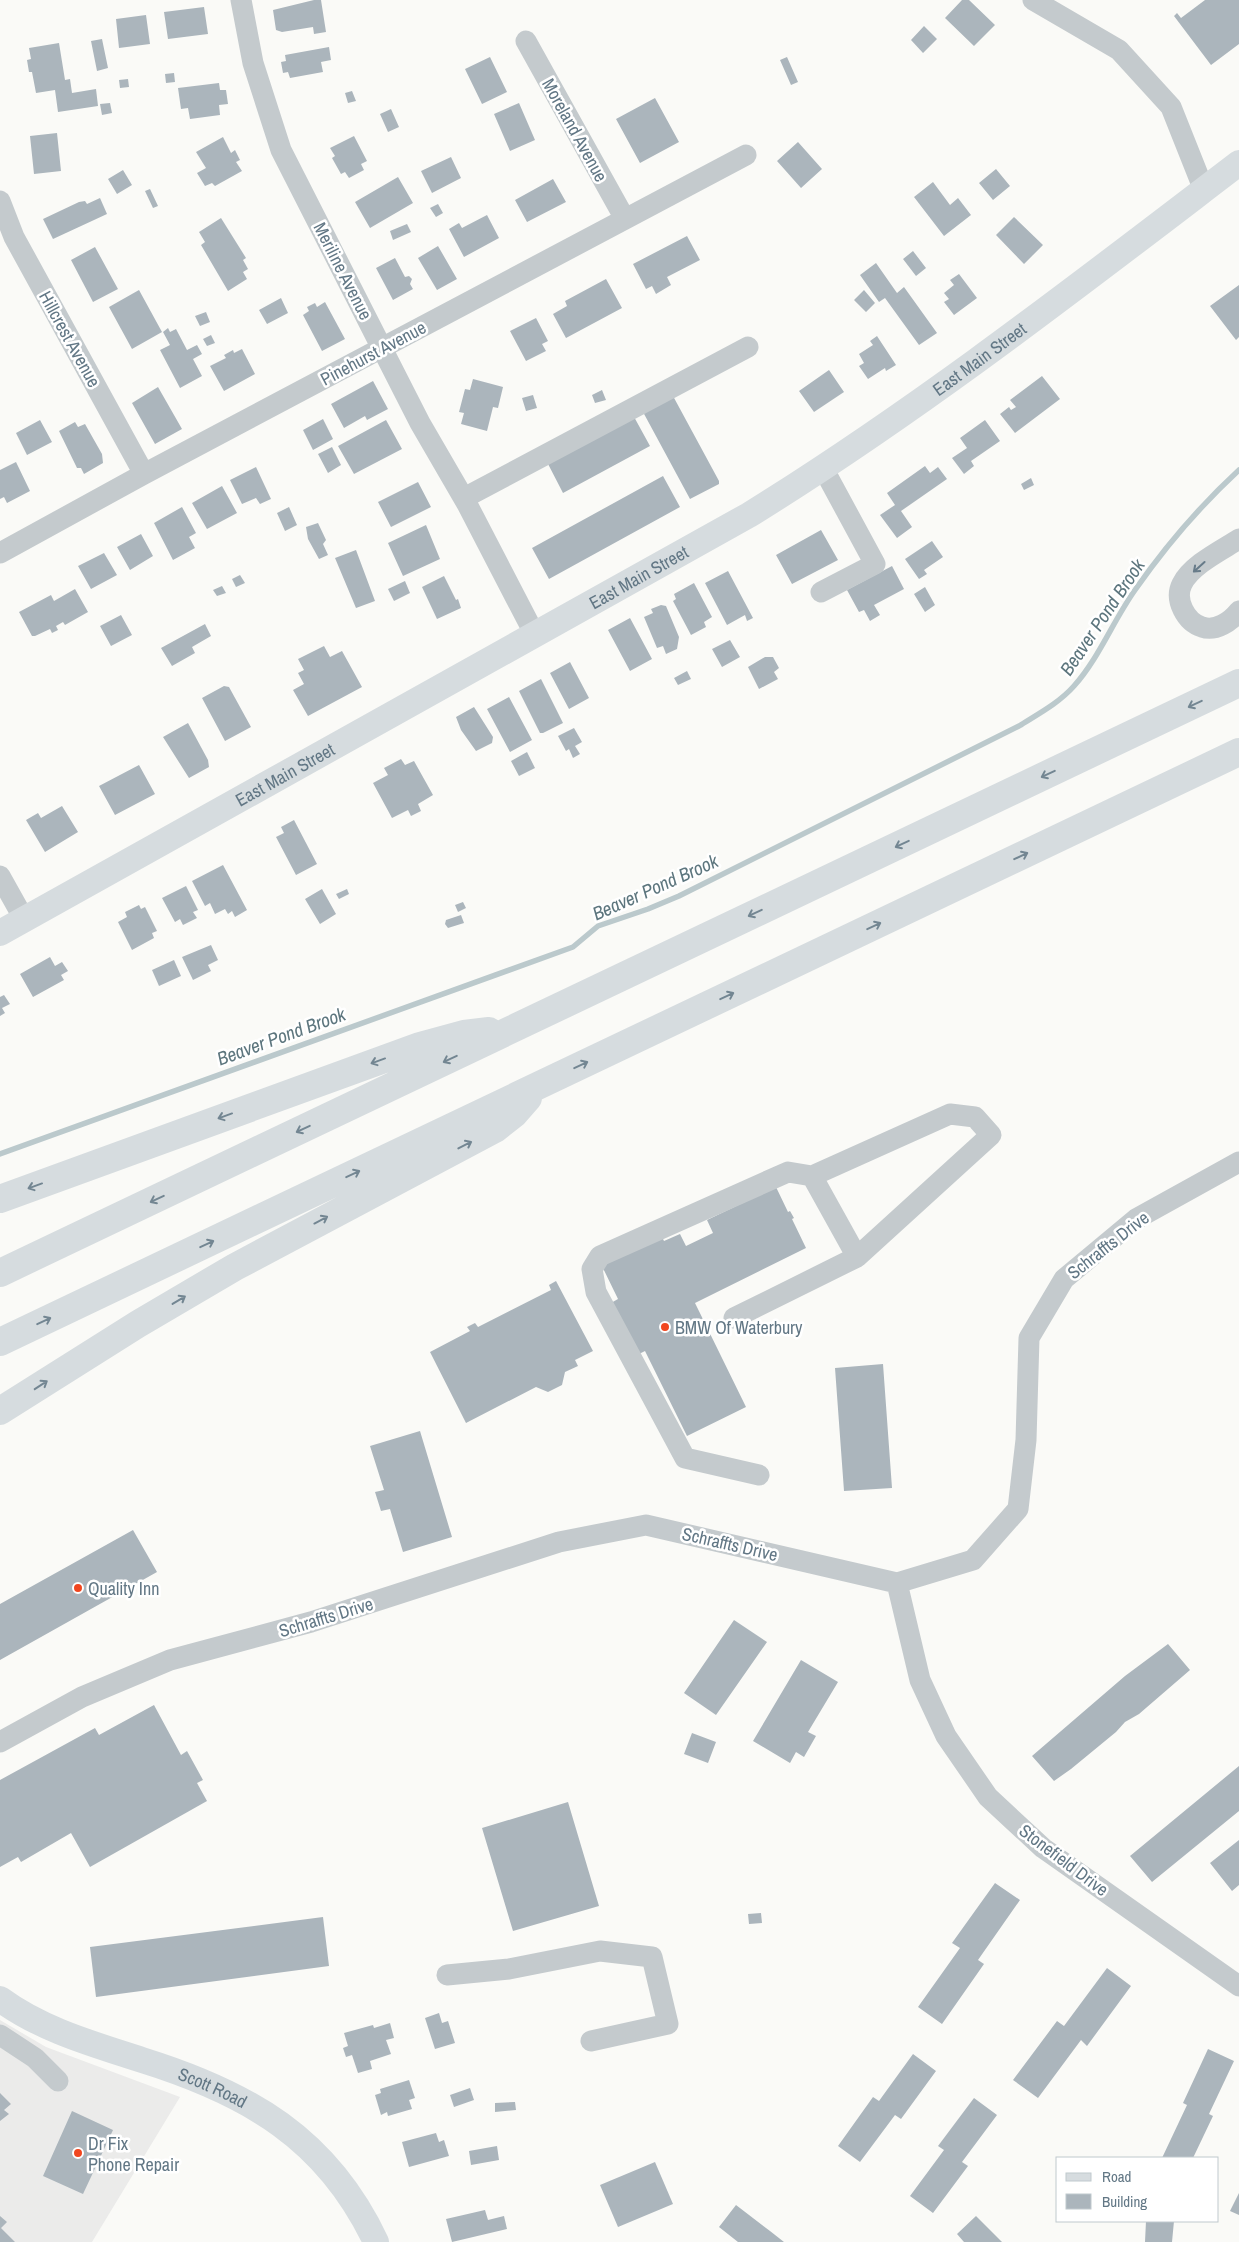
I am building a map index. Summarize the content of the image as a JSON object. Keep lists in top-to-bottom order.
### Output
{
  "streets": {
    "main road": ["East Main Street", "Scott Road"],
    "street": [
      "Moreland Avenue",
      "Meriline Avenue",
      "Hillcrest Avenue",
      "Pinehurst Avenue",
      "Schraffts Drive",
      "Stonefield Drive"
    ]
  },
  "crossings": [
    ["Moreland Avenue", "Pinehurst Avenue"],
    ["Meriline Avenue", "Pinehurst Avenue"],
    ["Meriline Avenue", "East Main Street"],
    ["Hillcrest Avenue", "Pinehurst Avenue"],
    ["Schraffts Drive", "Stonefield Drive"]
  ],
  "water": ["Beaver Pond Brook"],
  "places": ["BMW Of Waterbury", "Quality Inn", "Dr Fix Phone Repair"],
  "legend": ["Road", "Building"]
}
